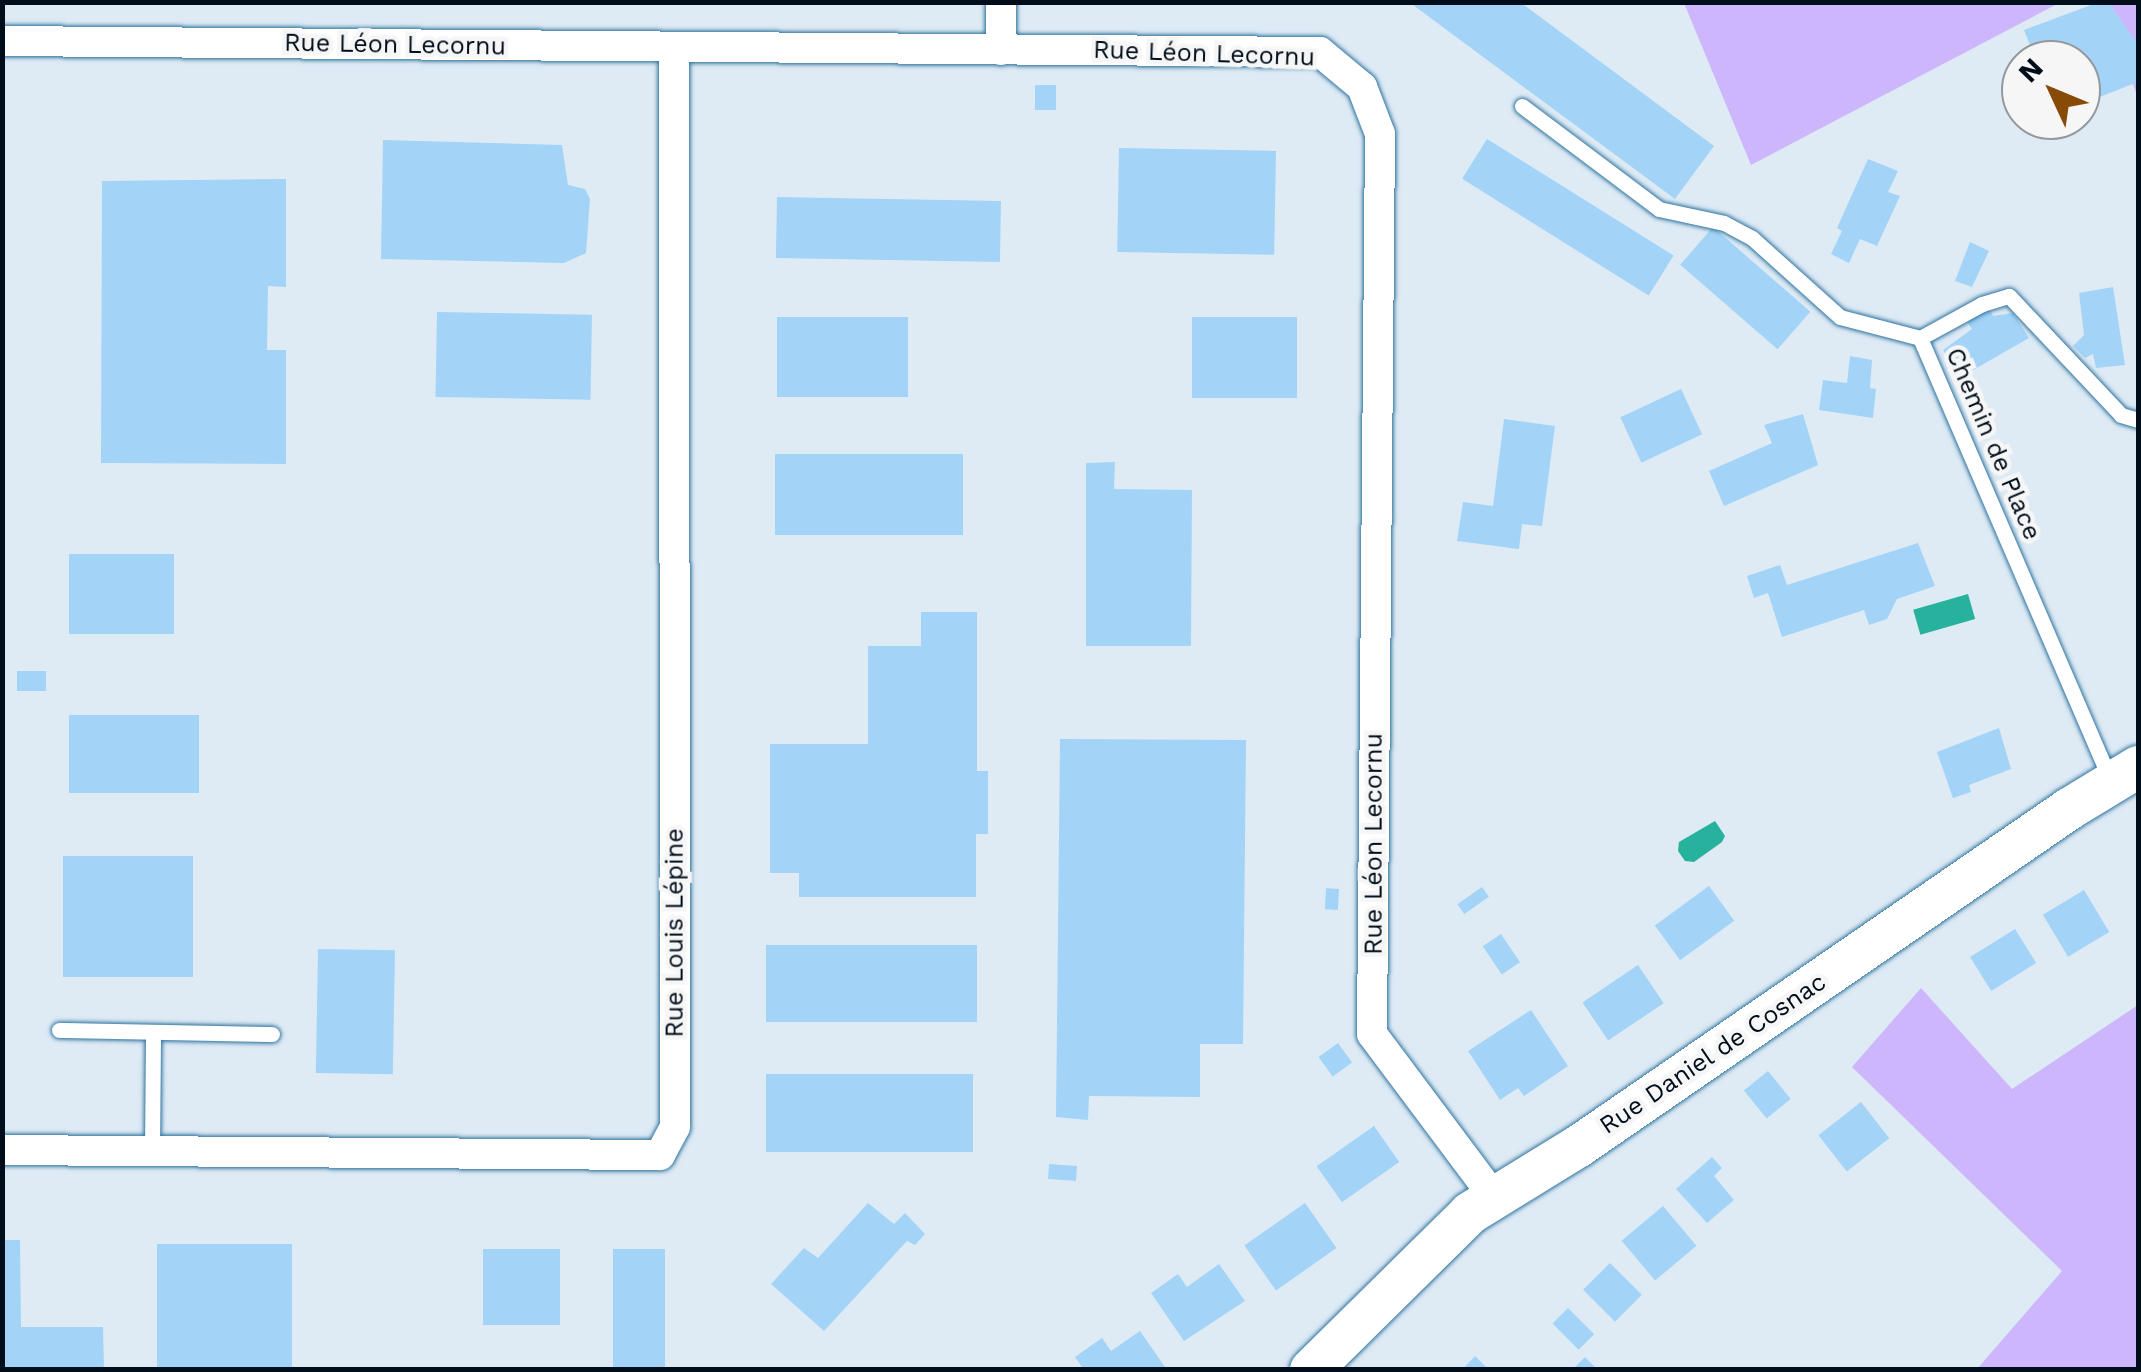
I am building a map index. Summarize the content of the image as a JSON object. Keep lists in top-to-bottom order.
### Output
{
  "streets": {
    "street": ["Rue Léon Lecornu", "Rue Louis Lépine", "Rue Daniel de Cosnac"],
    "lane": ["Chemin de Place"]
  },
  "crossings": [
    ["Rue Léon Lecornu", "Rue Louis Lépine"],
    ["Rue Léon Lecornu", "Rue Daniel de Cosnac"],
    ["Chemin de Place", "Rue Daniel de Cosnac"]
  ],
  "north": "top left"
}
